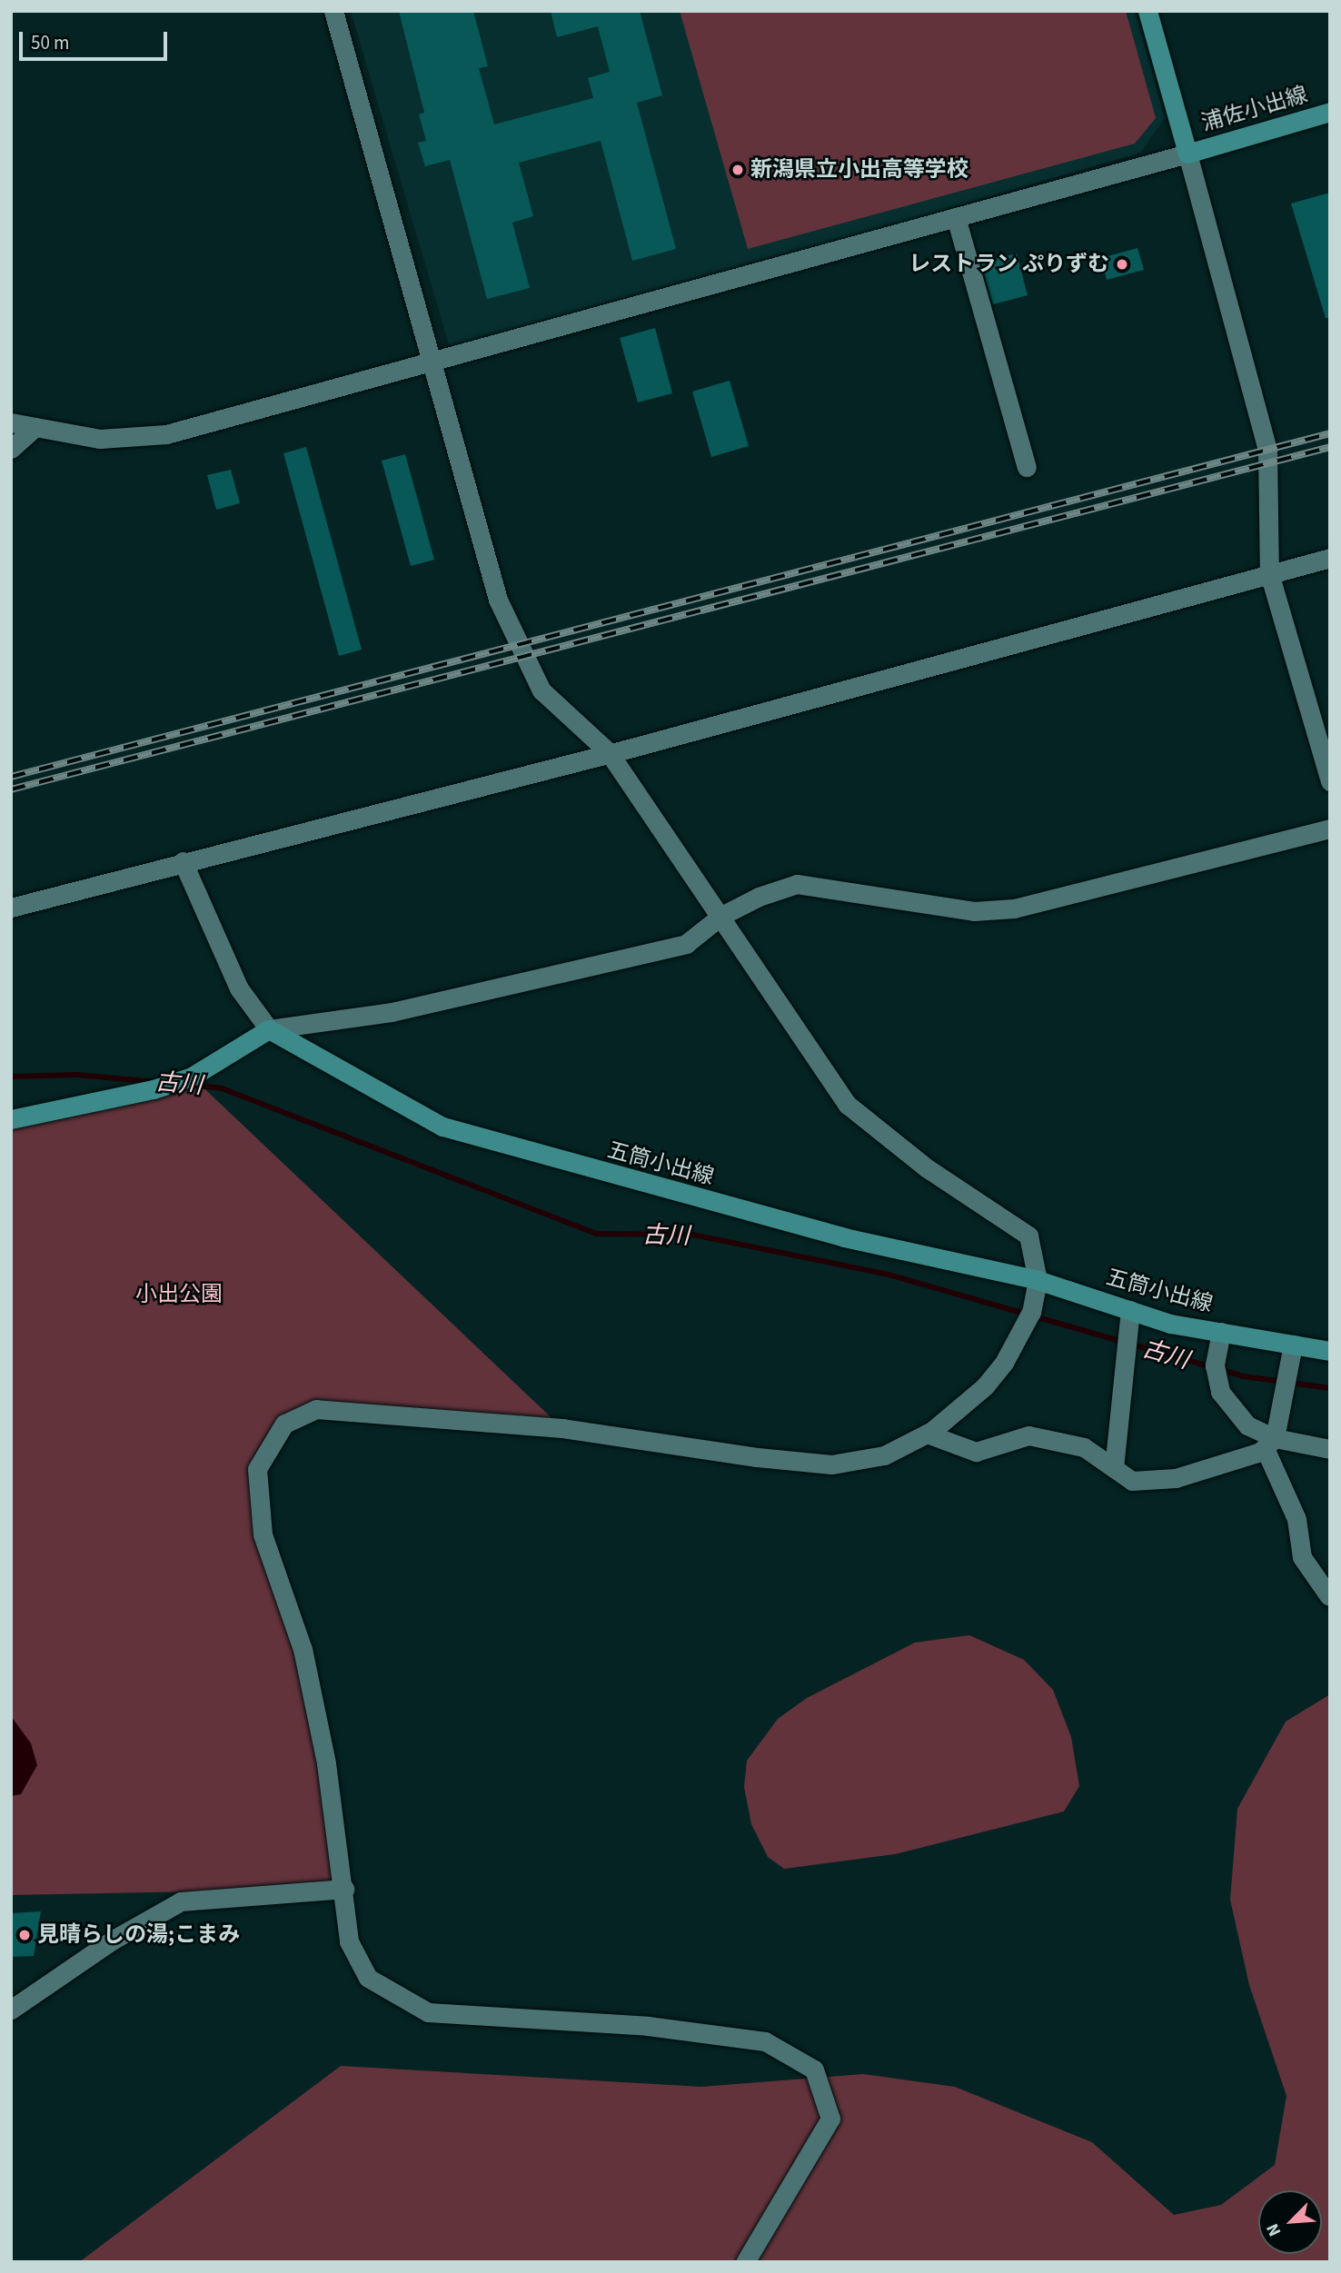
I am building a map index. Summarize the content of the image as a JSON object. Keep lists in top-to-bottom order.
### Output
{
  "streets": {
    "main road": ["浦佐小出線", "五筒小出線"]
  },
  "water": ["古川"],
  "parks": ["小出公園"],
  "places": ["新潟県立小出高等学校", "レストラン ぷりずむ", "見晴らしの湯;こまみ"],
  "scale_bar": "50 m",
  "north": "bottom left"
}
